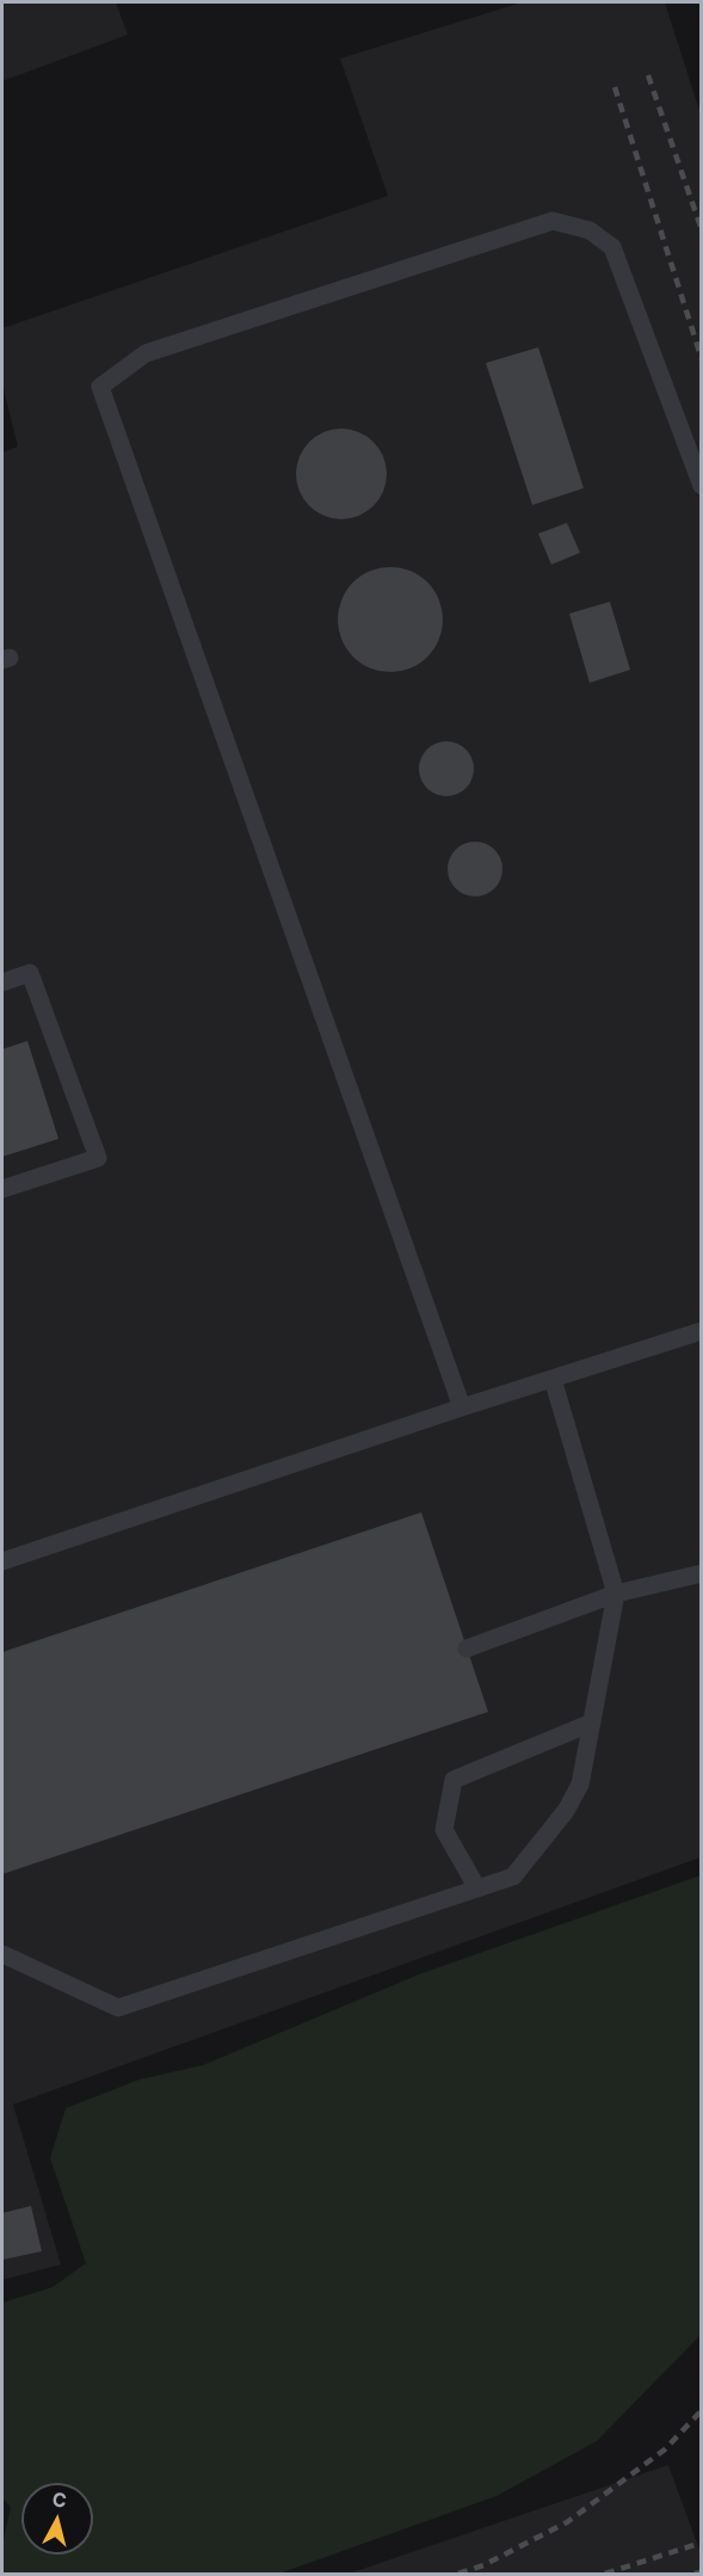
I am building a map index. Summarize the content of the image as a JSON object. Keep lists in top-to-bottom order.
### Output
{
  "north": "top"
}
